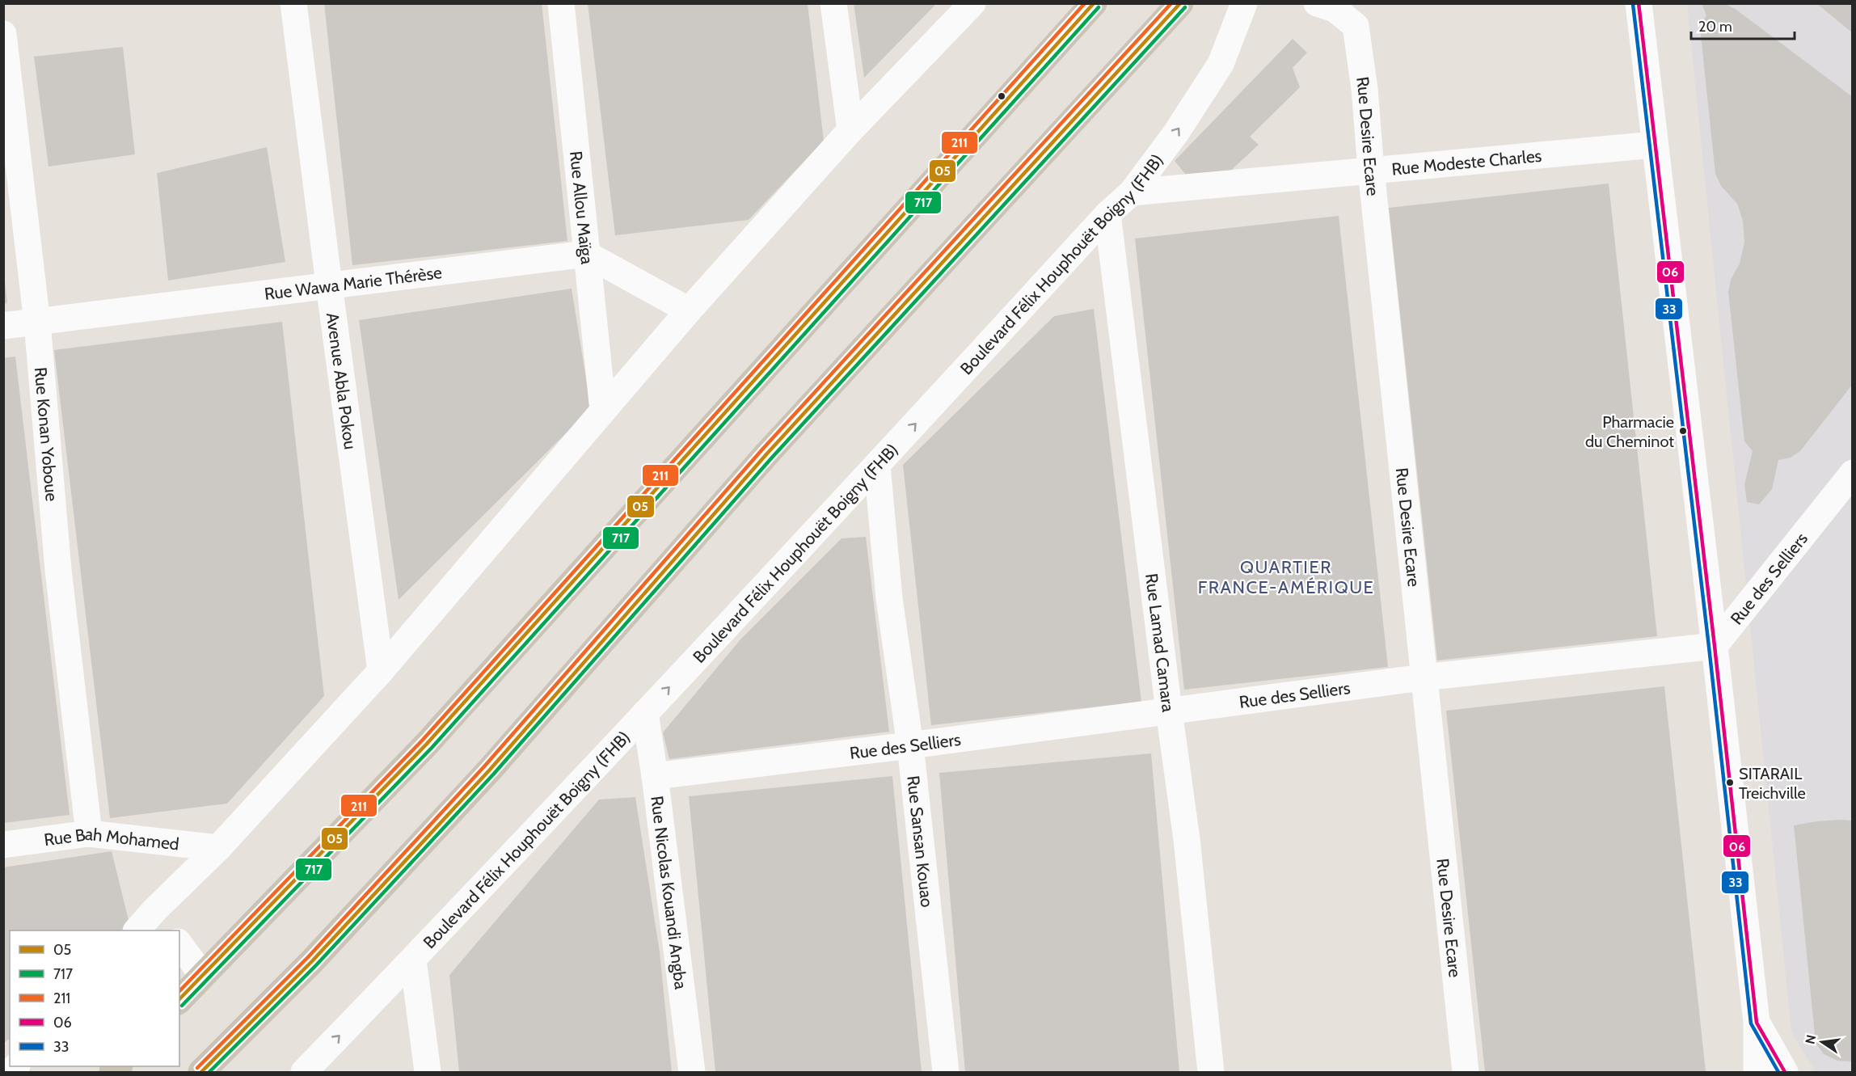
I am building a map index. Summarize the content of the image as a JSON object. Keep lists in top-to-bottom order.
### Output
{
  "streets": {
    "street": [
      "Rue Desire Ecare",
      "Rue Modeste Charles",
      "Rue Allou Maïga",
      "Boulevard Félix Houphouët Boigny (FHB)",
      "Rue Wawa Marie Thérèse",
      "Avenue Abla Pokou",
      "Rue Konan Yoboue",
      "Rue des Selliers",
      "Rue Lamad Camara",
      "Rue Sansan Kouao",
      "Rue Bah Mohamed",
      "Rue Nicolas Kouandi Angba"
    ]
  },
  "crossings": [
    ["Rue Desire Ecare", "Rue Modeste Charles"],
    ["Rue Desire Ecare", "Rue des Selliers"],
    ["Rue Modeste Charles", "Boulevard Félix Houphouët Boigny (FHB)"],
    ["Rue Allou Maïga", "Rue Wawa Marie Thérèse"],
    ["Boulevard Félix Houphouët Boigny (FHB)", "Rue Lamad Camara"],
    ["Boulevard Félix Houphouët Boigny (FHB)", "Rue Sansan Kouao"],
    ["Boulevard Félix Houphouët Boigny (FHB)", "Rue Nicolas Kouandi Angba"],
    ["Rue Wawa Marie Thérèse", "Avenue Abla Pokou"],
    ["Rue Wawa Marie Thérèse", "Rue Konan Yoboue"],
    ["Rue Konan Yoboue", "Rue Bah Mohamed"],
    ["Rue des Selliers", "Rue Lamad Camara"],
    ["Rue des Selliers", "Rue Sansan Kouao"],
    ["Rue des Selliers", "Rue Nicolas Kouandi Angba"]
  ],
  "districts": ["QUARTIER FRANCE-AMÉRIQUE"],
  "places": ["Pharmacie du Cheminot", "SITARAIL Treichville"],
  "lines": [
    "transit line 05",
    "transit line 211",
    "transit line 06",
    "transit line 33",
    "transit line 717"
  ],
  "legend": [
    "05",
    "717",
    "211",
    "06",
    "33"
  ],
  "scale_bar": "20 m",
  "north": "left"
}
